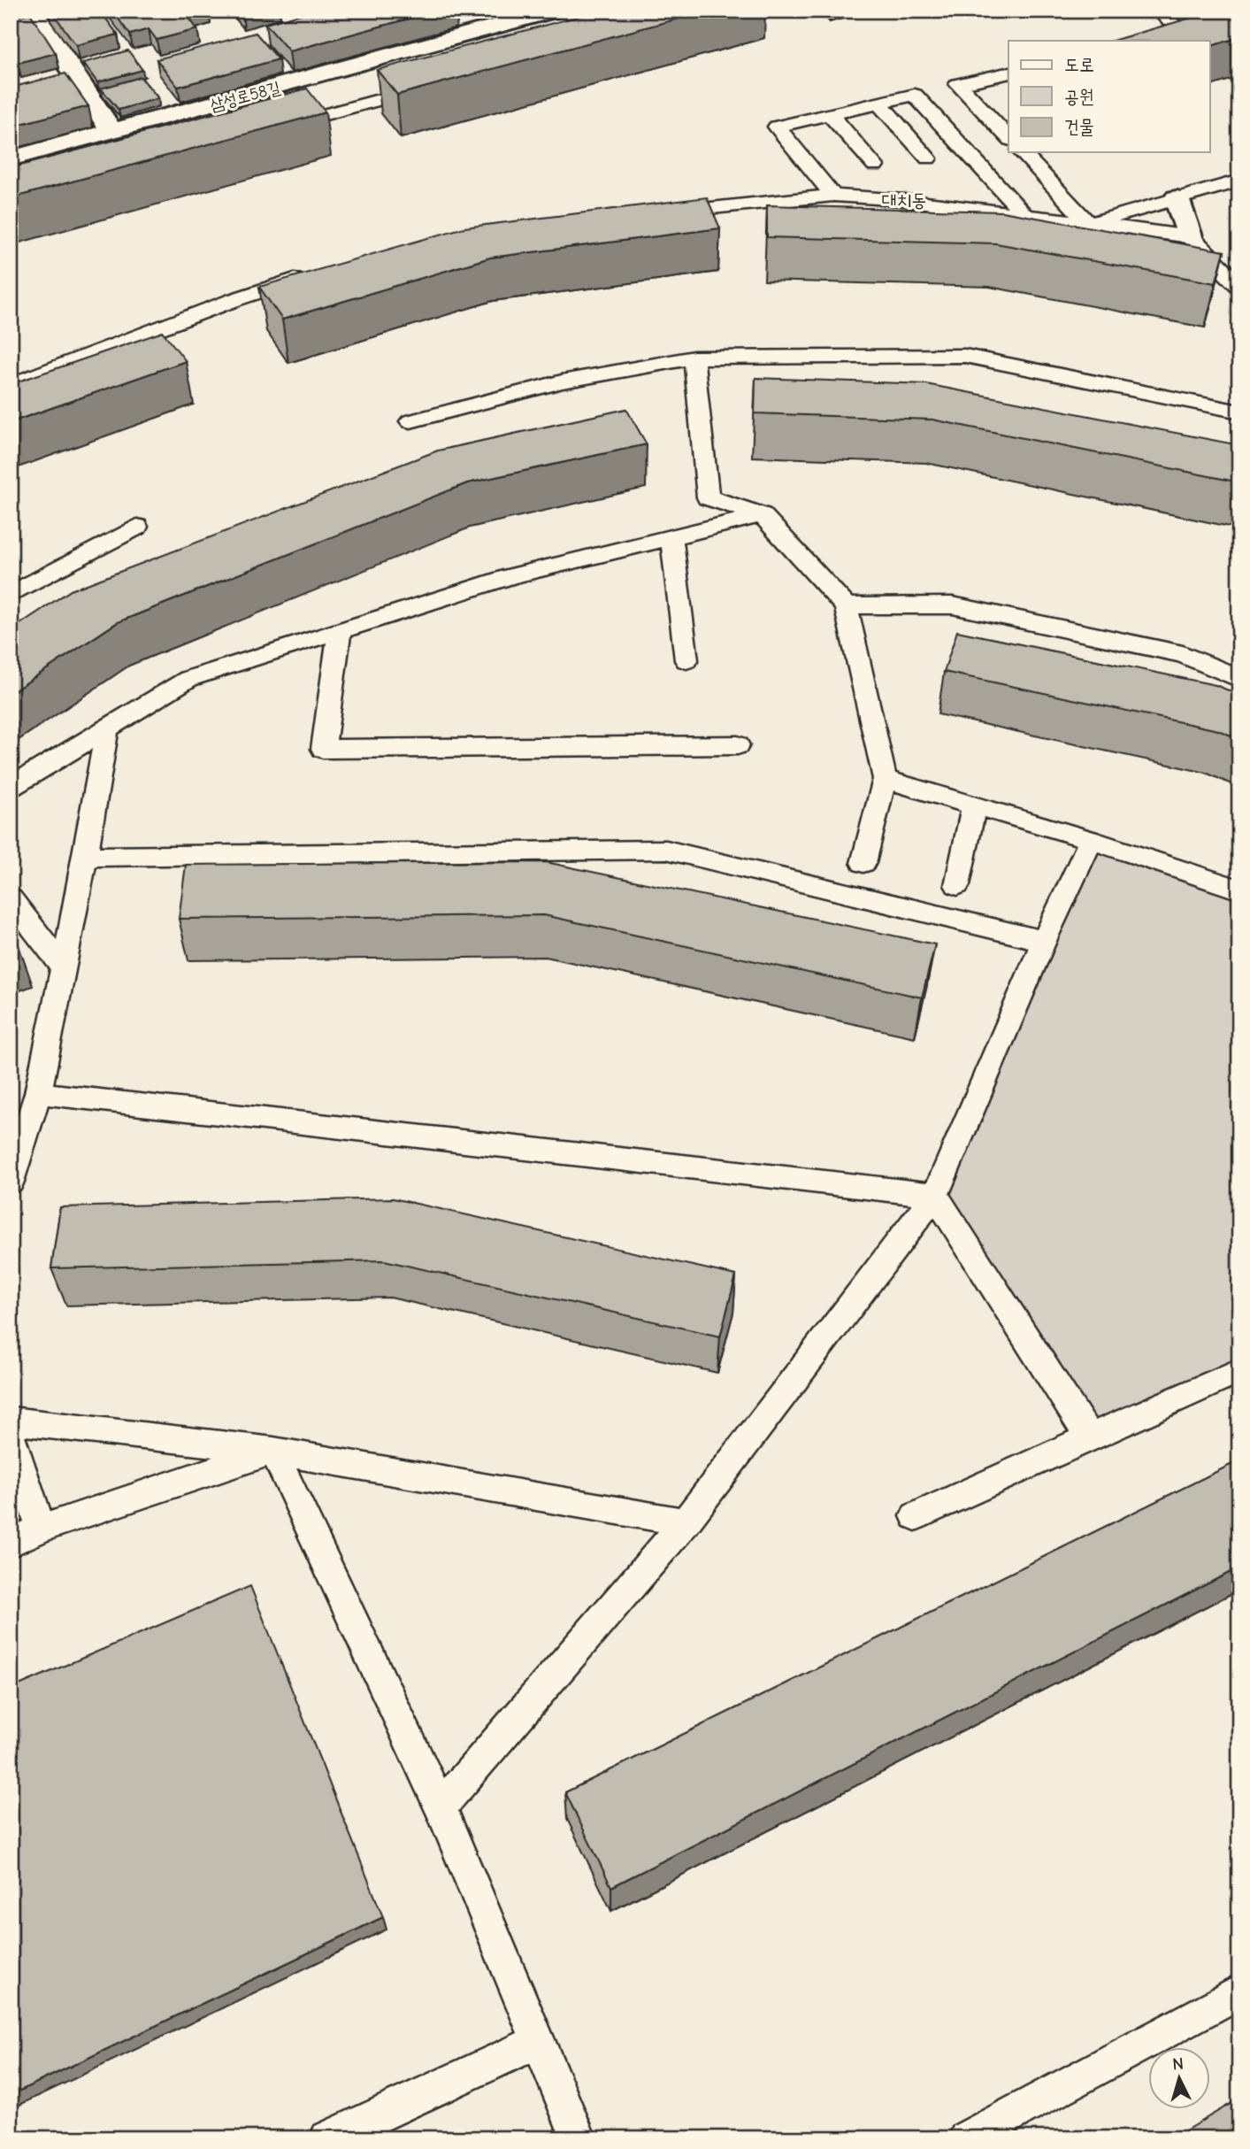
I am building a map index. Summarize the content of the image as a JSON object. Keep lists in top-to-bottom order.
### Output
{
  "streets": {
    "street": ["삼성로58길"]
  },
  "districts": ["대치동"],
  "legend": ["도로", "공원", "건물"],
  "north": "top"
}
